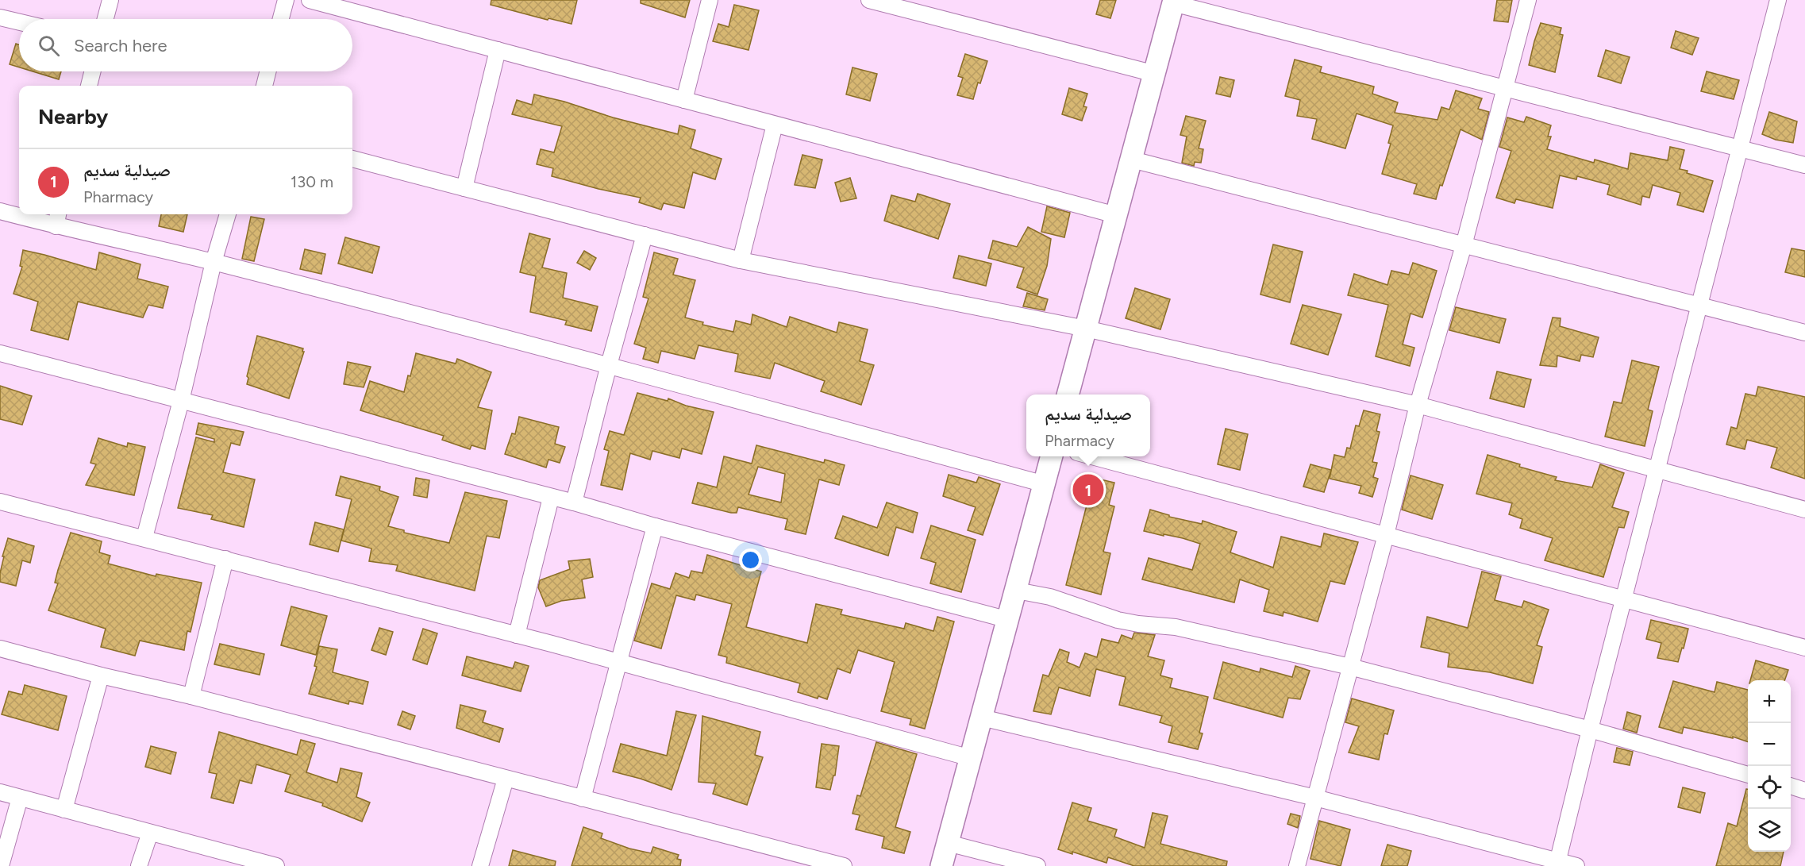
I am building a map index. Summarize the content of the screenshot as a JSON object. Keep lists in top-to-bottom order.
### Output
{
  "page": {
    "search": "Search here",
    "heading": "Nearby",
    "list": [
      {
        "mark": "1",
        "name": "صيدلية سديم",
        "note": "Pharmacy",
        "value": "130 m"
      }
    ],
    "popup": ["صيدلية سديم", "Pharmacy"],
    "pins": "1",
    "map_buttons": ["+", "−"]
  }
}
